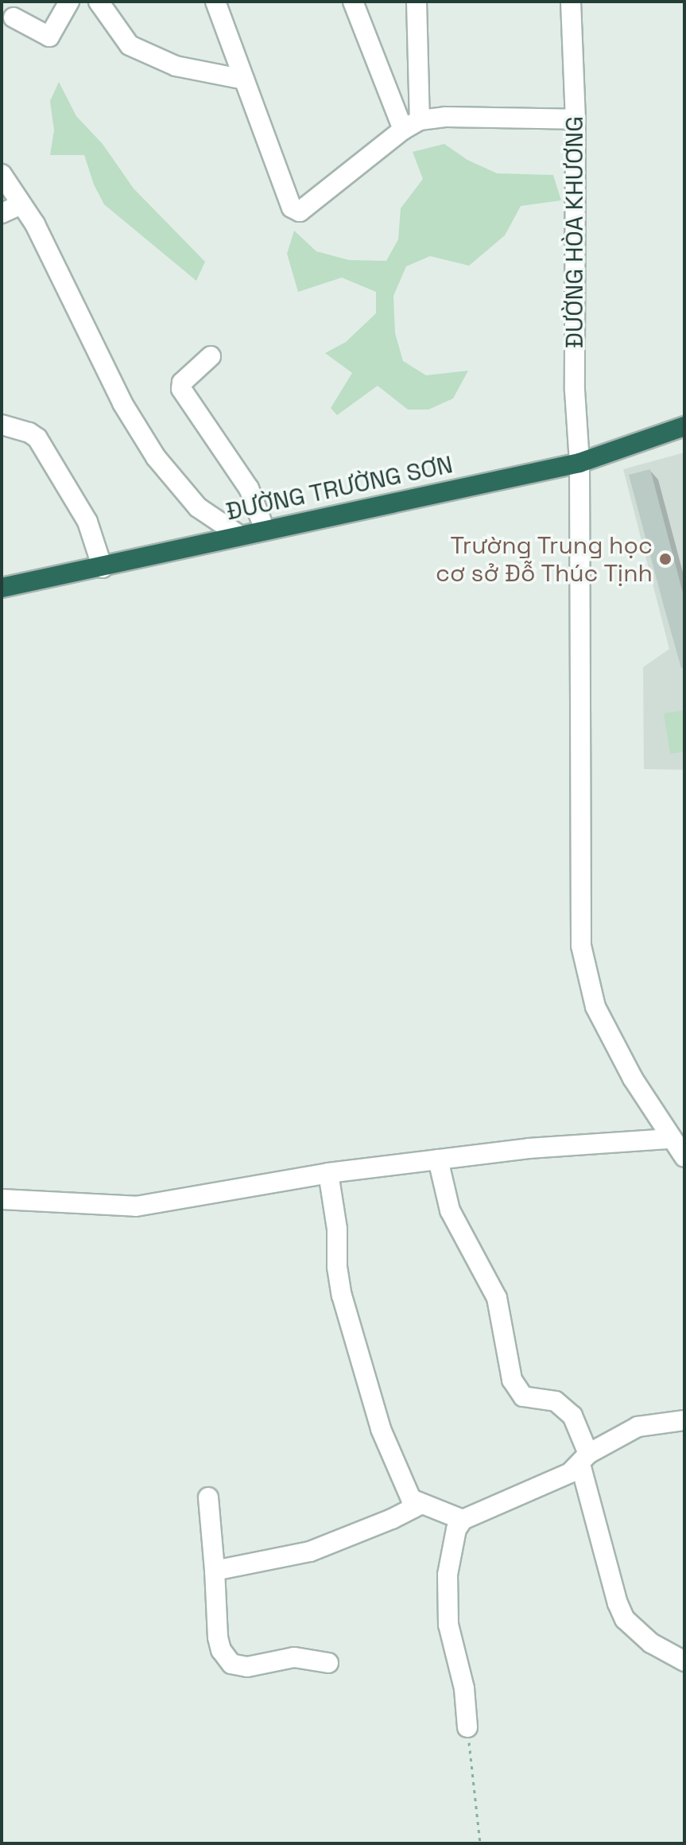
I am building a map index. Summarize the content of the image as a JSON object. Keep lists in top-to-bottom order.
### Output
{
  "streets": {
    "highway": ["ĐƯỜNG TRƯỜNG SƠN"],
    "street": ["ĐƯỜNG HÒA KHƯƠNG"]
  },
  "crossings": [
    ["ĐƯỜNG HÒA KHƯƠNG", "ĐƯỜNG TRƯỜNG SƠN"]
  ],
  "places": ["Trường Trung học cơ sở Đỗ Thúc Tịnh"]
}
